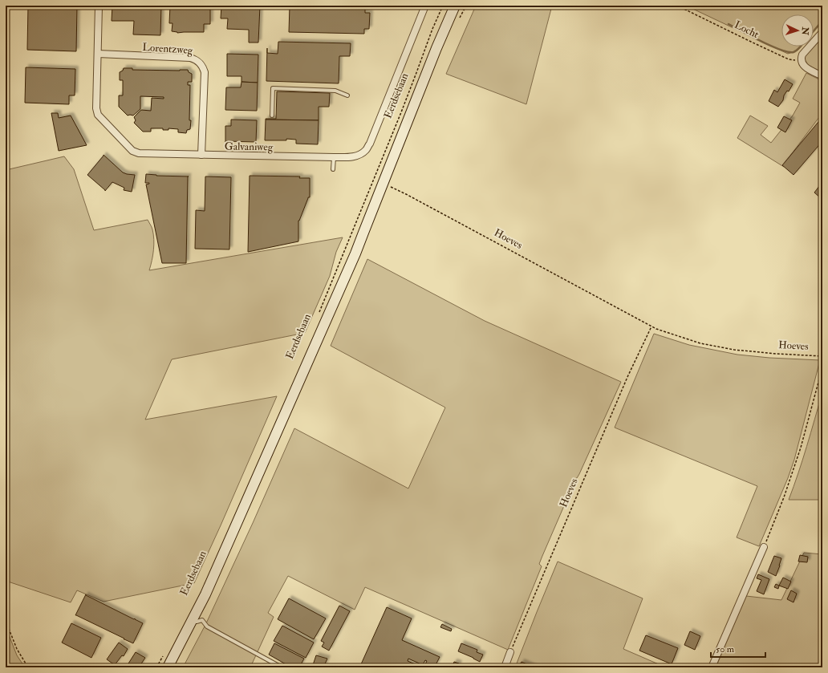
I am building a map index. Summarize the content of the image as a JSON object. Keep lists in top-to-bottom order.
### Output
{
  "streets": {
    "main road": ["Eerdsebaan"],
    "street": ["Lorentzweg", "Galvaniweg"],
    "path": ["Locht", "Hoeves"]
  },
  "crossings": [
    ["Lorentzweg", "Galvaniweg"]
  ],
  "scale_bar": "50 m",
  "north": "right"
}
